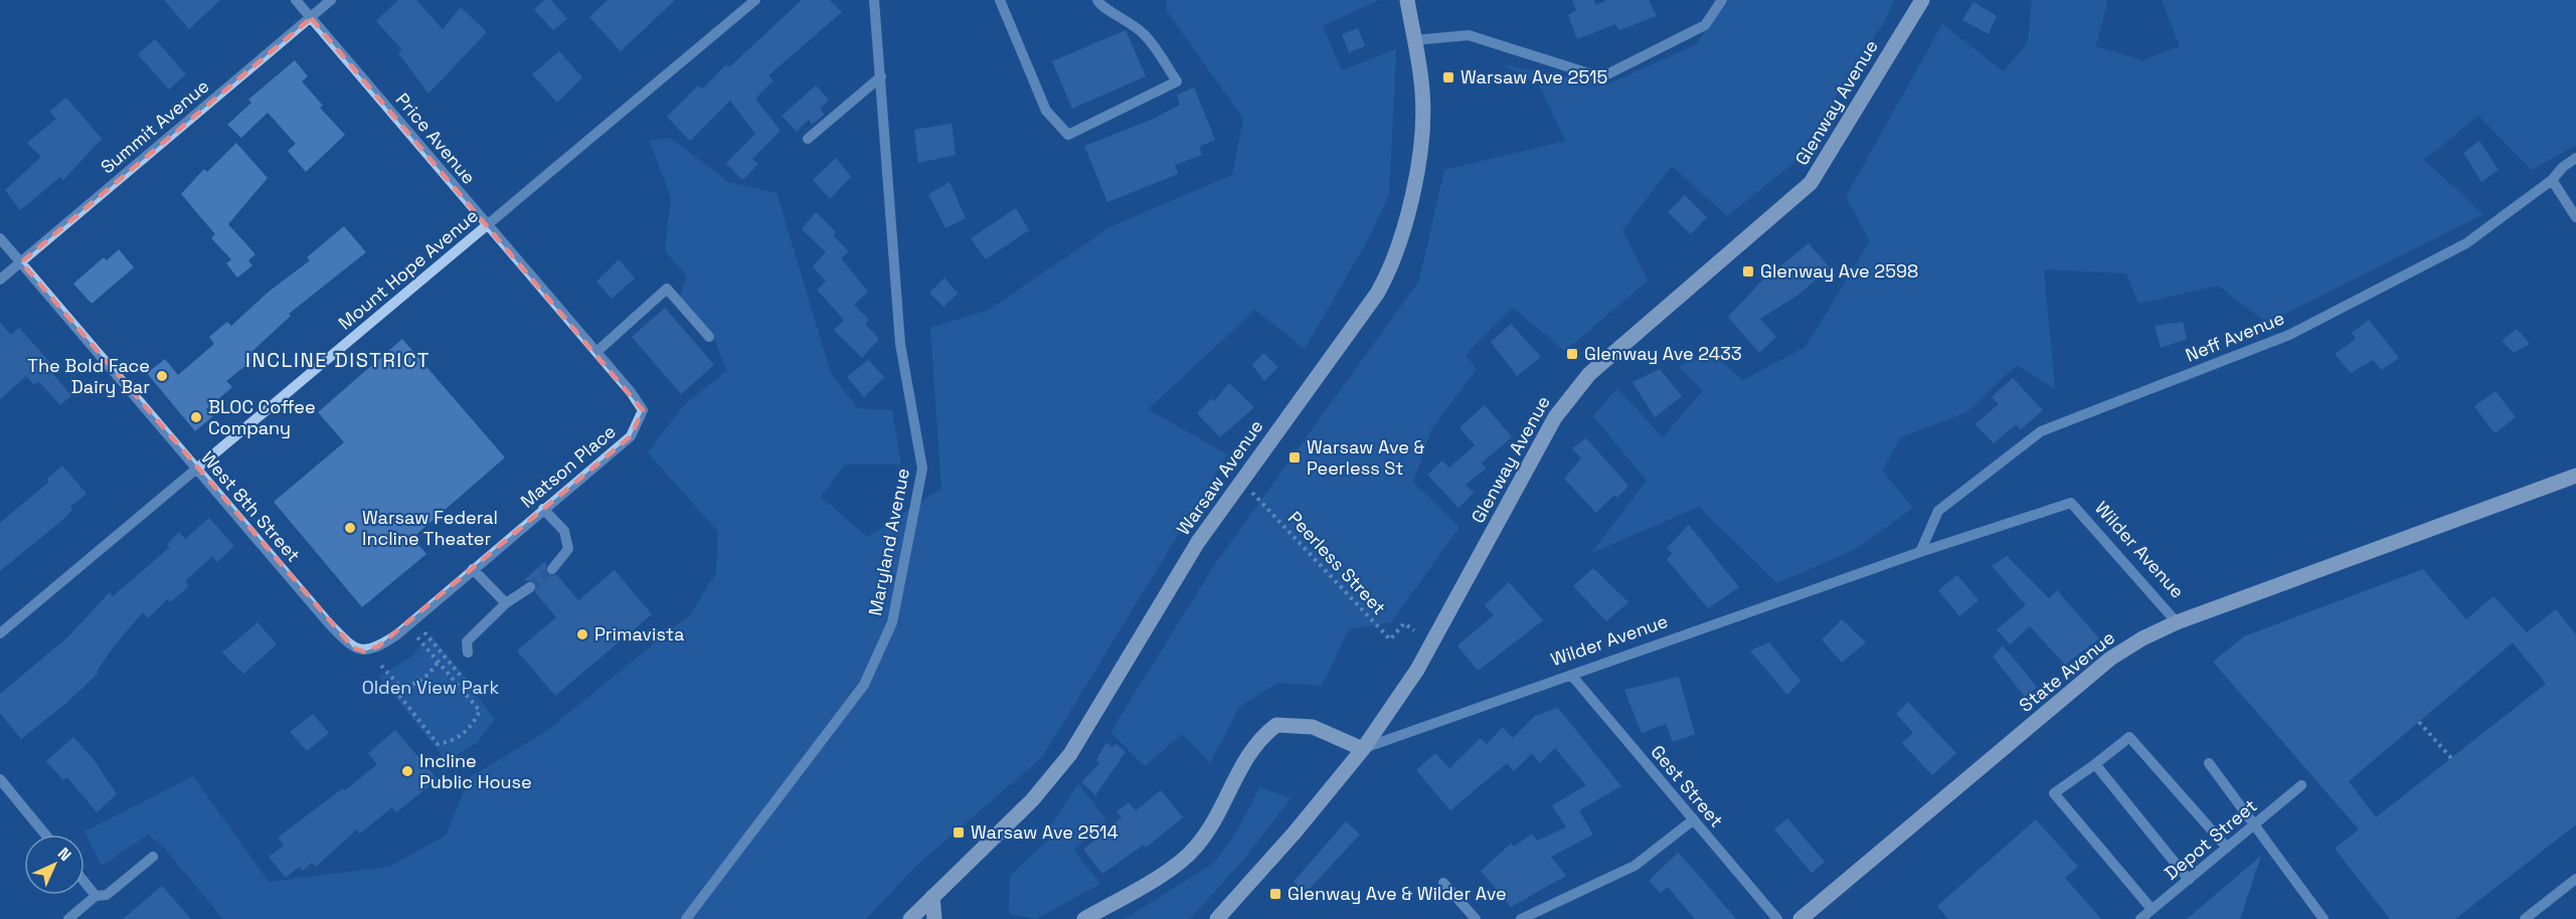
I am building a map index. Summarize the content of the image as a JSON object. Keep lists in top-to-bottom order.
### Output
{
  "streets": {
    "main road": ["Glenway Avenue", "Warsaw Avenue", "State Avenue"],
    "street": [
      "Summit Avenue",
      "Price Avenue",
      "Mount Hope Avenue",
      "Neff Avenue",
      "Matson Place",
      "West 8th Street",
      "Maryland Avenue",
      "Wilder Avenue",
      "Gest Street",
      "Depot Street"
    ],
    "path": ["Peerless Street"]
  },
  "crossings": [
    ["Glenway Avenue", "Wilder Avenue"],
    ["Summit Avenue", "Price Avenue"],
    ["Summit Avenue", "West 8th Street"],
    ["Price Avenue", "Mount Hope Avenue"],
    ["Price Avenue", "Matson Place"],
    ["Mount Hope Avenue", "West 8th Street"],
    ["Neff Avenue", "Wilder Avenue"],
    ["Matson Place", "West 8th Street"],
    ["Warsaw Avenue", "Peerless Street"],
    ["Wilder Avenue", "State Avenue"],
    ["Wilder Avenue", "Gest Street"]
  ],
  "districts": ["INCLINE DISTRICT"],
  "parks": ["Olden View Park"],
  "places": {
    "transit": [
      "Warsaw Ave 2515",
      "Glenway Ave 2598",
      "Glenway Ave 2433",
      "Warsaw Ave & Peerless St",
      "Warsaw Ave 2514",
      "Glenway Ave & Wilder Ave"
    ],
    "other": [
      "The Bold Face Dairy Bar",
      "BLOC Coffee Company",
      "Warsaw Federal Incline Theater",
      "Primavista",
      "Incline Public House"
    ]
  },
  "north": "top right"
}
